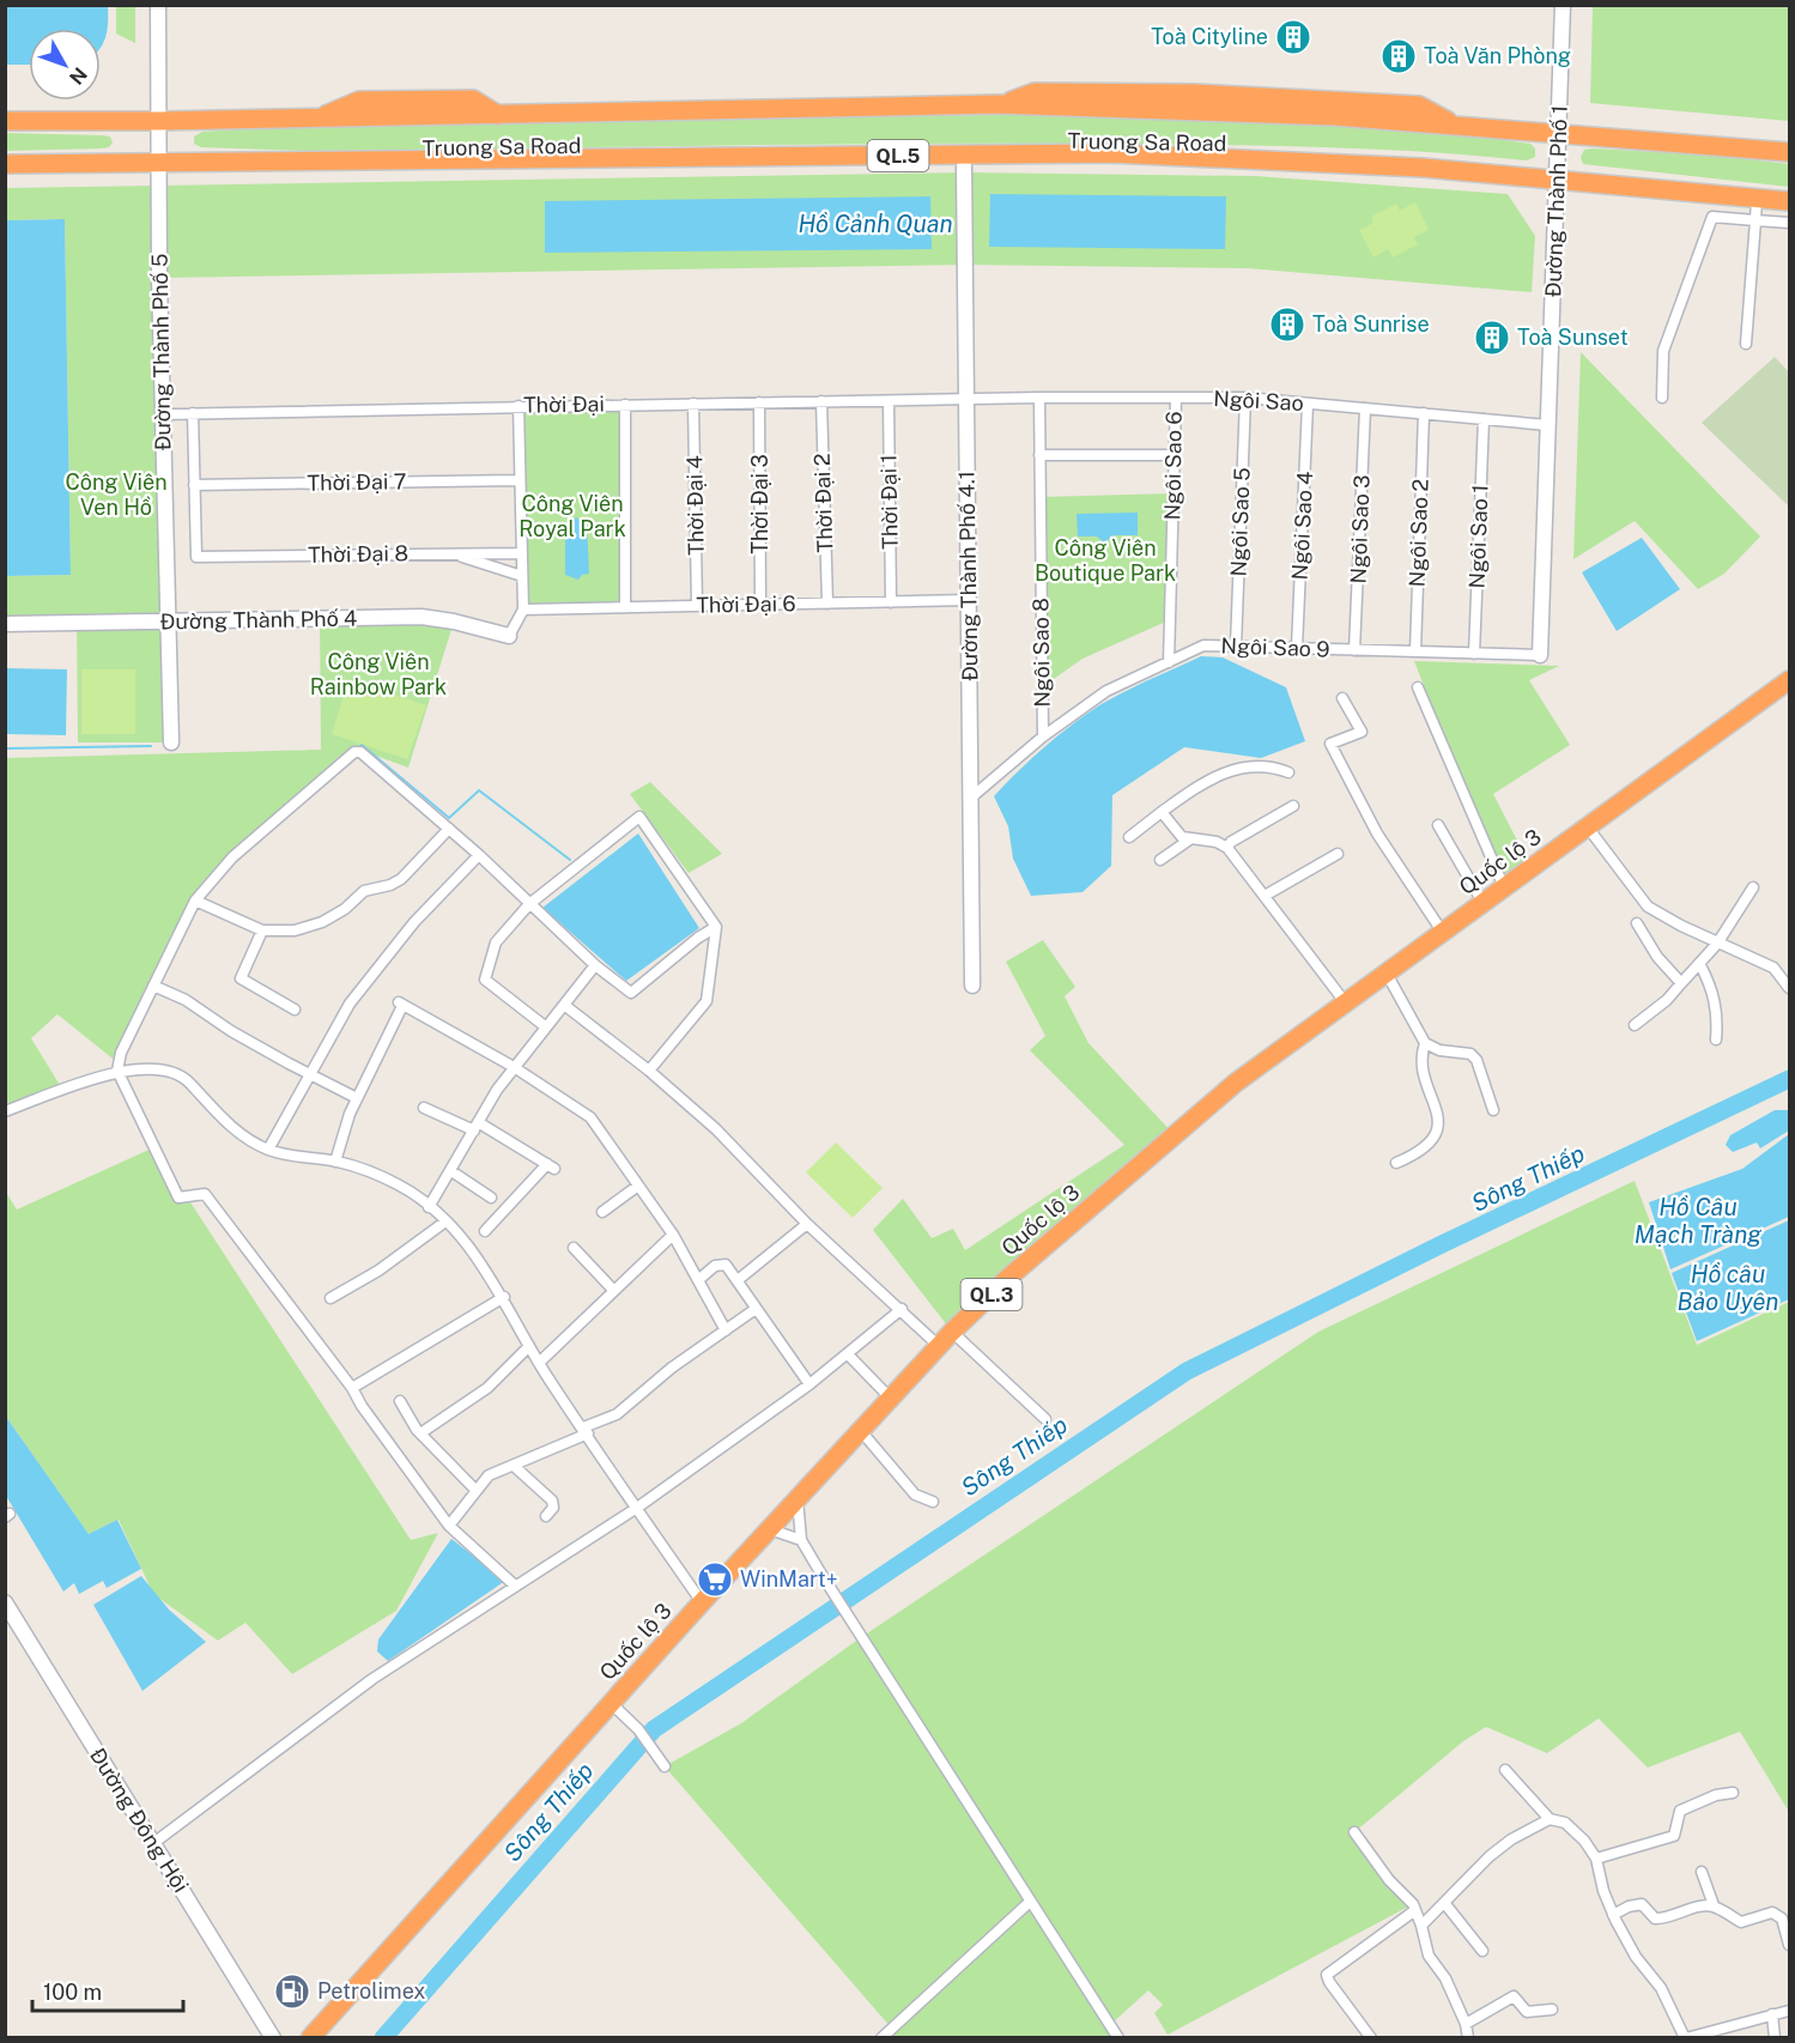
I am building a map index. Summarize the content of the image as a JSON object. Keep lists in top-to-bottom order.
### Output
{
  "streets": {
    "highway": [
      "Truong Sa Road",
      "QL.5",
      "Quốc lộ 3",
      "QL.3"
    ],
    "street": [
      "Đường Thành Phố 1",
      "Đường Thành Phố 5",
      "Ngôi Sao",
      "Thời Đại",
      "Ngôi Sao 6",
      "Thời Đại 7",
      "Thời Đại 1",
      "Thời Đại 2",
      "Thời Đại 3",
      "Thời Đại 4",
      "Ngôi Sao 5",
      "Ngôi Sao 4",
      "Ngôi Sao 3",
      "Ngôi Sao 2",
      "Ngôi Sao 1",
      "Thời Đại 8",
      "Đường Thành Phố 4.1",
      "Thời Đại 6",
      "Đường Thành Phố 4",
      "Ngôi Sao 9",
      "Ngôi Sao 8",
      "Đường Đông Hội"
    ]
  },
  "crossings": [
    ["Truong Sa Road", "Đường Thành Phố 1"],
    ["Truong Sa Road", "Đường Thành Phố 5"],
    ["Truong Sa Road", "Đường Thành Phố 4.1"],
    ["Đường Thành Phố 1", "Ngôi Sao"],
    ["Đường Thành Phố 1", "Ngôi Sao 9"],
    ["Đường Thành Phố 5", "Thời Đại"],
    ["Đường Thành Phố 5", "Đường Thành Phố 4"],
    ["Ngôi Sao", "Thời Đại"],
    ["Ngôi Sao", "Ngôi Sao 6"],
    ["Ngôi Sao", "Ngôi Sao 5"],
    ["Ngôi Sao", "Ngôi Sao 4"],
    ["Ngôi Sao", "Ngôi Sao 3"],
    ["Ngôi Sao", "Ngôi Sao 2"],
    ["Ngôi Sao", "Ngôi Sao 1"],
    ["Ngôi Sao", "Đường Thành Phố 4.1"],
    ["Ngôi Sao", "Ngôi Sao 8"],
    ["Thời Đại", "Thời Đại 1"],
    ["Thời Đại", "Thời Đại 2"],
    ["Thời Đại", "Thời Đại 3"],
    ["Thời Đại", "Thời Đại 4"],
    ["Thời Đại", "Đường Thành Phố 4.1"],
    ["Ngôi Sao 6", "Ngôi Sao 9"],
    ["Thời Đại 7", "Thời Đại 8"],
    ["Thời Đại 1", "Thời Đại 6"],
    ["Thời Đại 2", "Thời Đại 6"],
    ["Thời Đại 3", "Thời Đại 6"],
    ["Thời Đại 4", "Thời Đại 6"],
    ["Ngôi Sao 5", "Ngôi Sao 9"],
    ["Ngôi Sao 4", "Ngôi Sao 9"],
    ["Ngôi Sao 3", "Ngôi Sao 9"],
    ["Ngôi Sao 2", "Ngôi Sao 9"],
    ["Ngôi Sao 1", "Ngôi Sao 9"],
    ["Đường Thành Phố 4.1", "Thời Đại 6"],
    ["Đường Thành Phố 4.1", "Ngôi Sao 9"],
    ["Ngôi Sao 9", "Ngôi Sao 8"]
  ],
  "water": [
    "Hồ Cảnh Quan",
    "Sông Thiếp",
    "Hồ Câu Mạch Tràng",
    "Hồ câu Bảo Uyên"
  ],
  "parks": [
    "Công Viên Ven Hồ",
    "Công Viên Royal Park",
    "Công Viên Boutique Park",
    "Công Viên Rainbow Park"
  ],
  "places": {
    "building": [
      "Toà Cityline",
      "Toà Văn Phòng",
      "Toà Sunrise",
      "Toà Sunset"
    ],
    "supermarket": ["WinMart+"],
    "fuel station": ["Petrolimex"]
  },
  "scale_bar": "100 m",
  "north": "bottom right"
}
